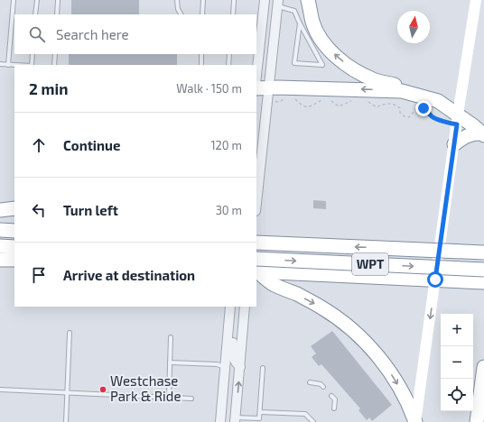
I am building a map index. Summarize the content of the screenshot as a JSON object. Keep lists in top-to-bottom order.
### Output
{
  "streets": {
    "highway": ["WPT"]
  },
  "places": ["Westchase Park & Ride"],
  "north": "top",
  "page": {
    "search": "Search here",
    "heading": ["2 min", "Walk · 150 m"],
    "list": [
      ["Continue", "120 m"],
      ["Turn left", "30 m"],
      "Arrive at destination"
    ],
    "map_buttons": ["+", "−"]
  }
}
